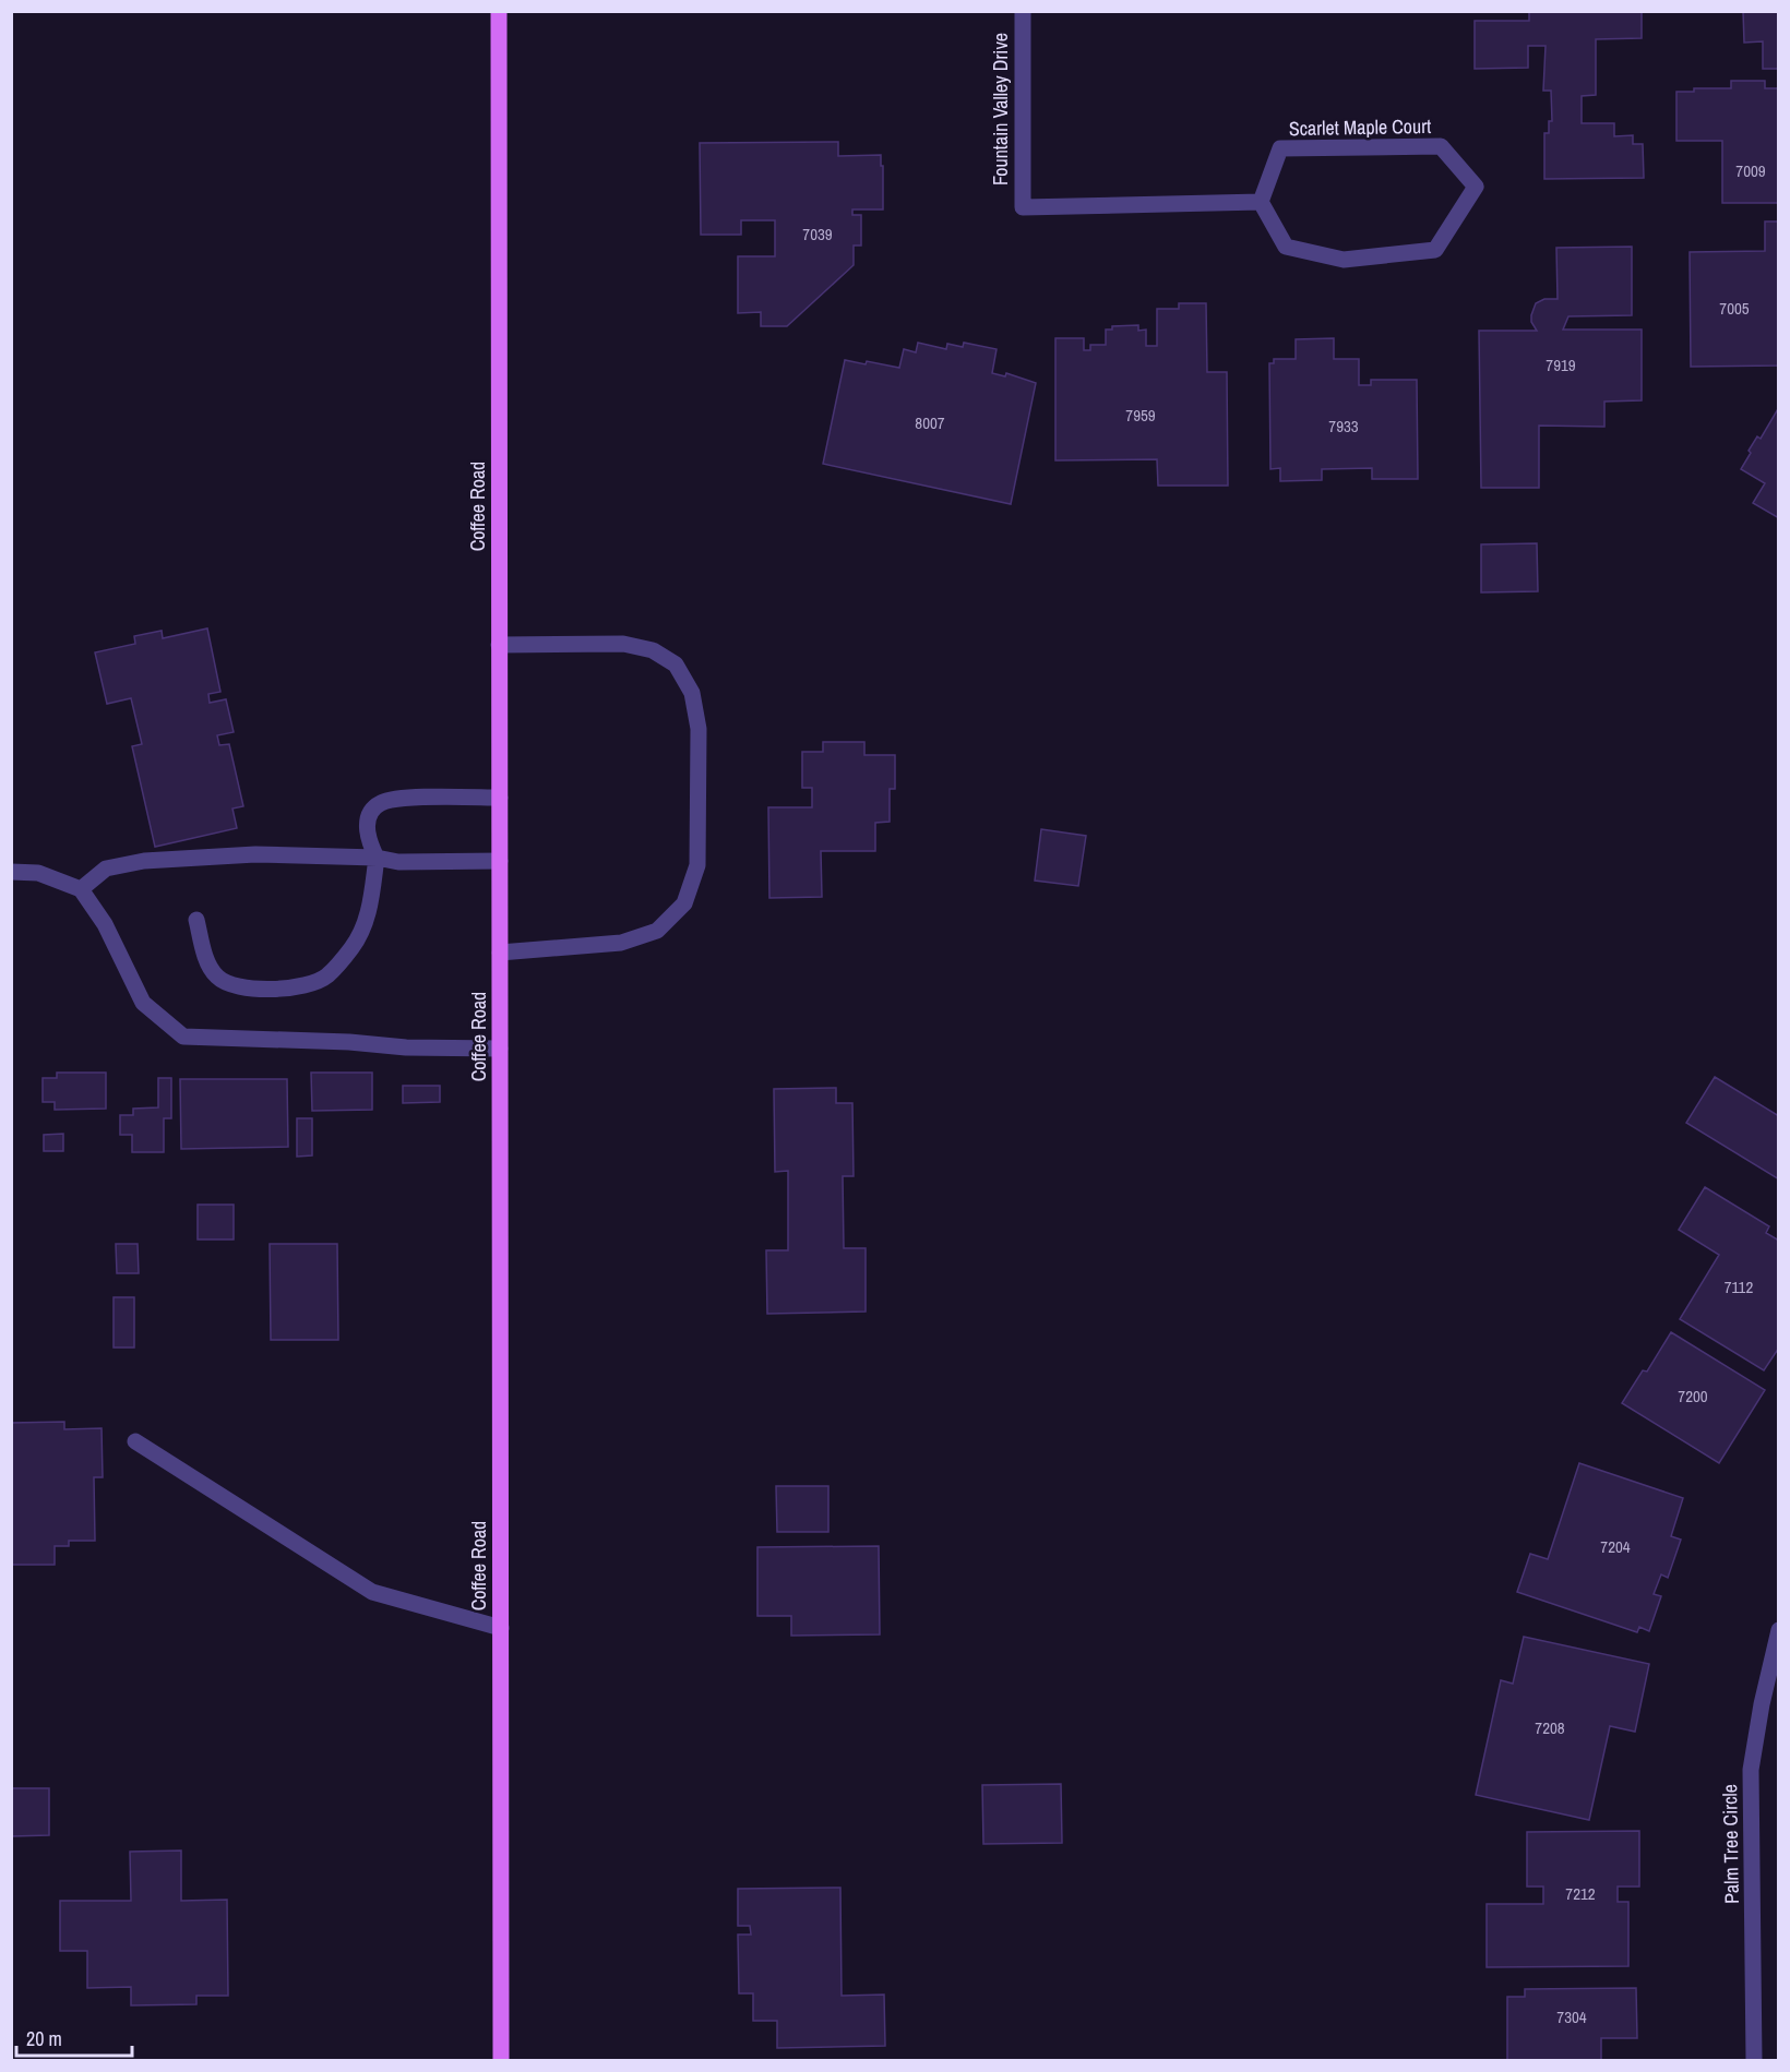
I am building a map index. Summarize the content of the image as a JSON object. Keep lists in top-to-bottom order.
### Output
{
  "streets": {
    "main road": ["Coffee Road"],
    "street": ["Fountain Valley Drive", "Scarlet Maple Court", "Palm Tree Circle"]
  },
  "crossings": [
    ["Fountain Valley Drive", "Scarlet Maple Court"]
  ],
  "house_numbers": [
    "7009",
    "7039",
    "7005",
    "7919",
    "7959",
    "8007",
    "7933",
    "7112",
    "7200",
    "7204",
    "7208",
    "7212",
    "7304"
  ],
  "scale_bar": "20 m"
}
